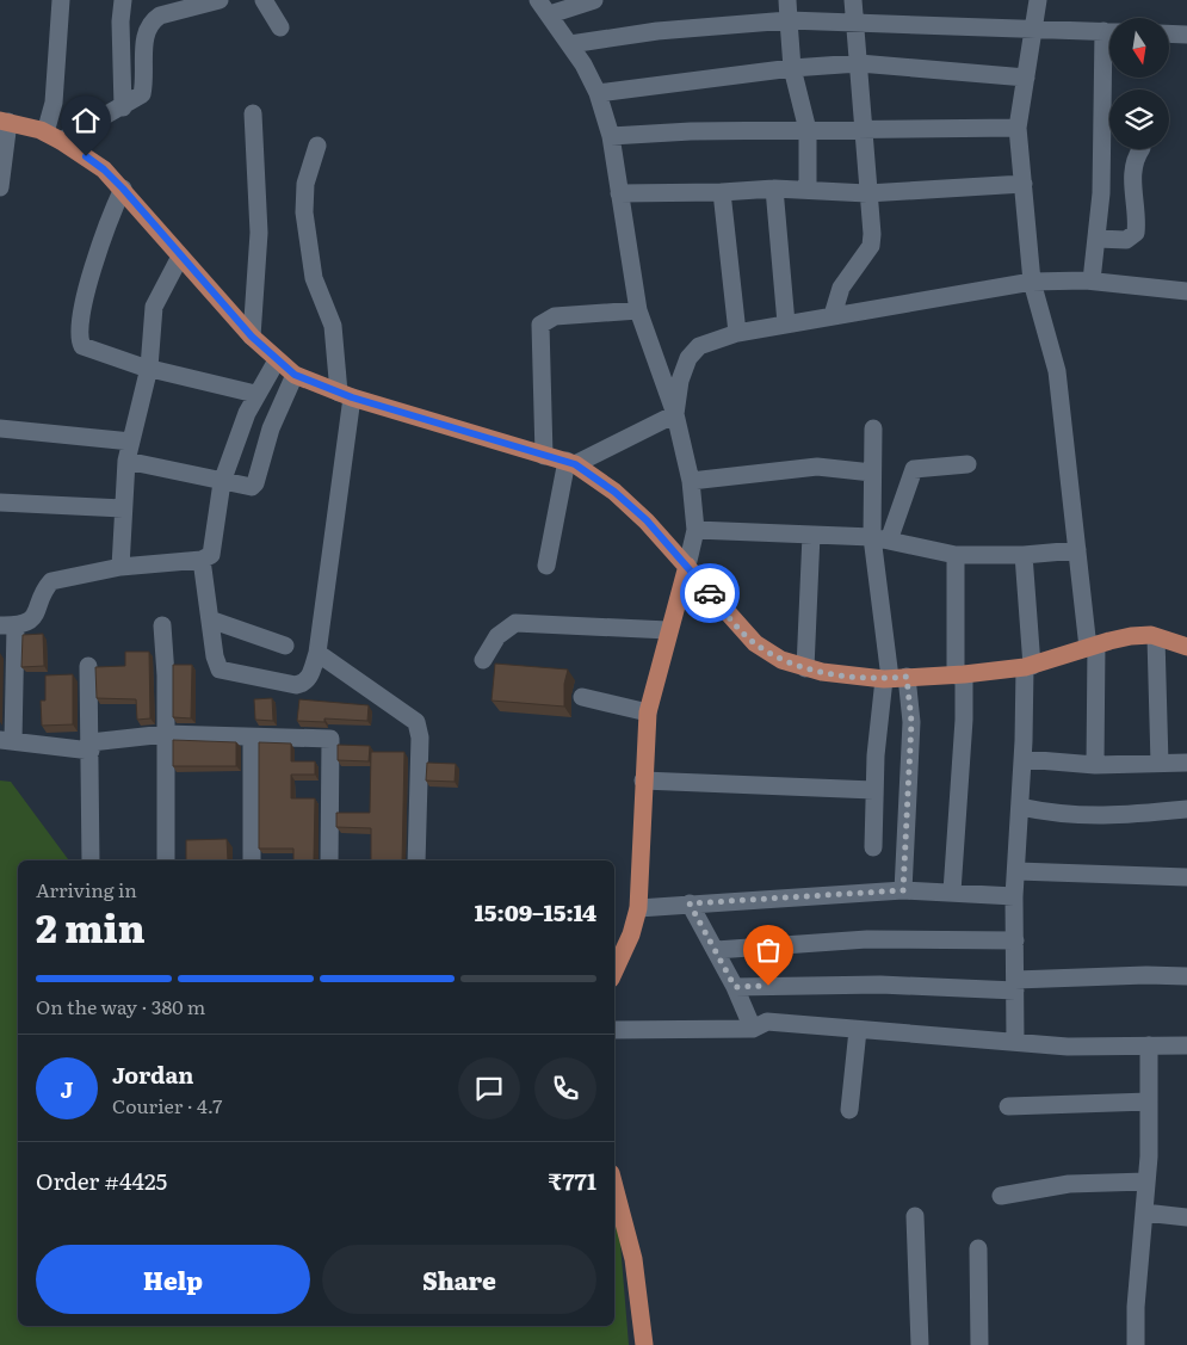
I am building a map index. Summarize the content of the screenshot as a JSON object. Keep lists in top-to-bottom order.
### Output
{
  "north": "bottom",
  "page": {
    "heading": ["2 min", "Arriving in", "15:09–15:14"],
    "panel": [
      "Jordan",
      "Courier · 4.7",
      "Order #4425",
      "₹771"
    ],
    "bar": "On the way · 380 m",
    "round": "J",
    "buttons": ["Help", "Share"]
  }
}
